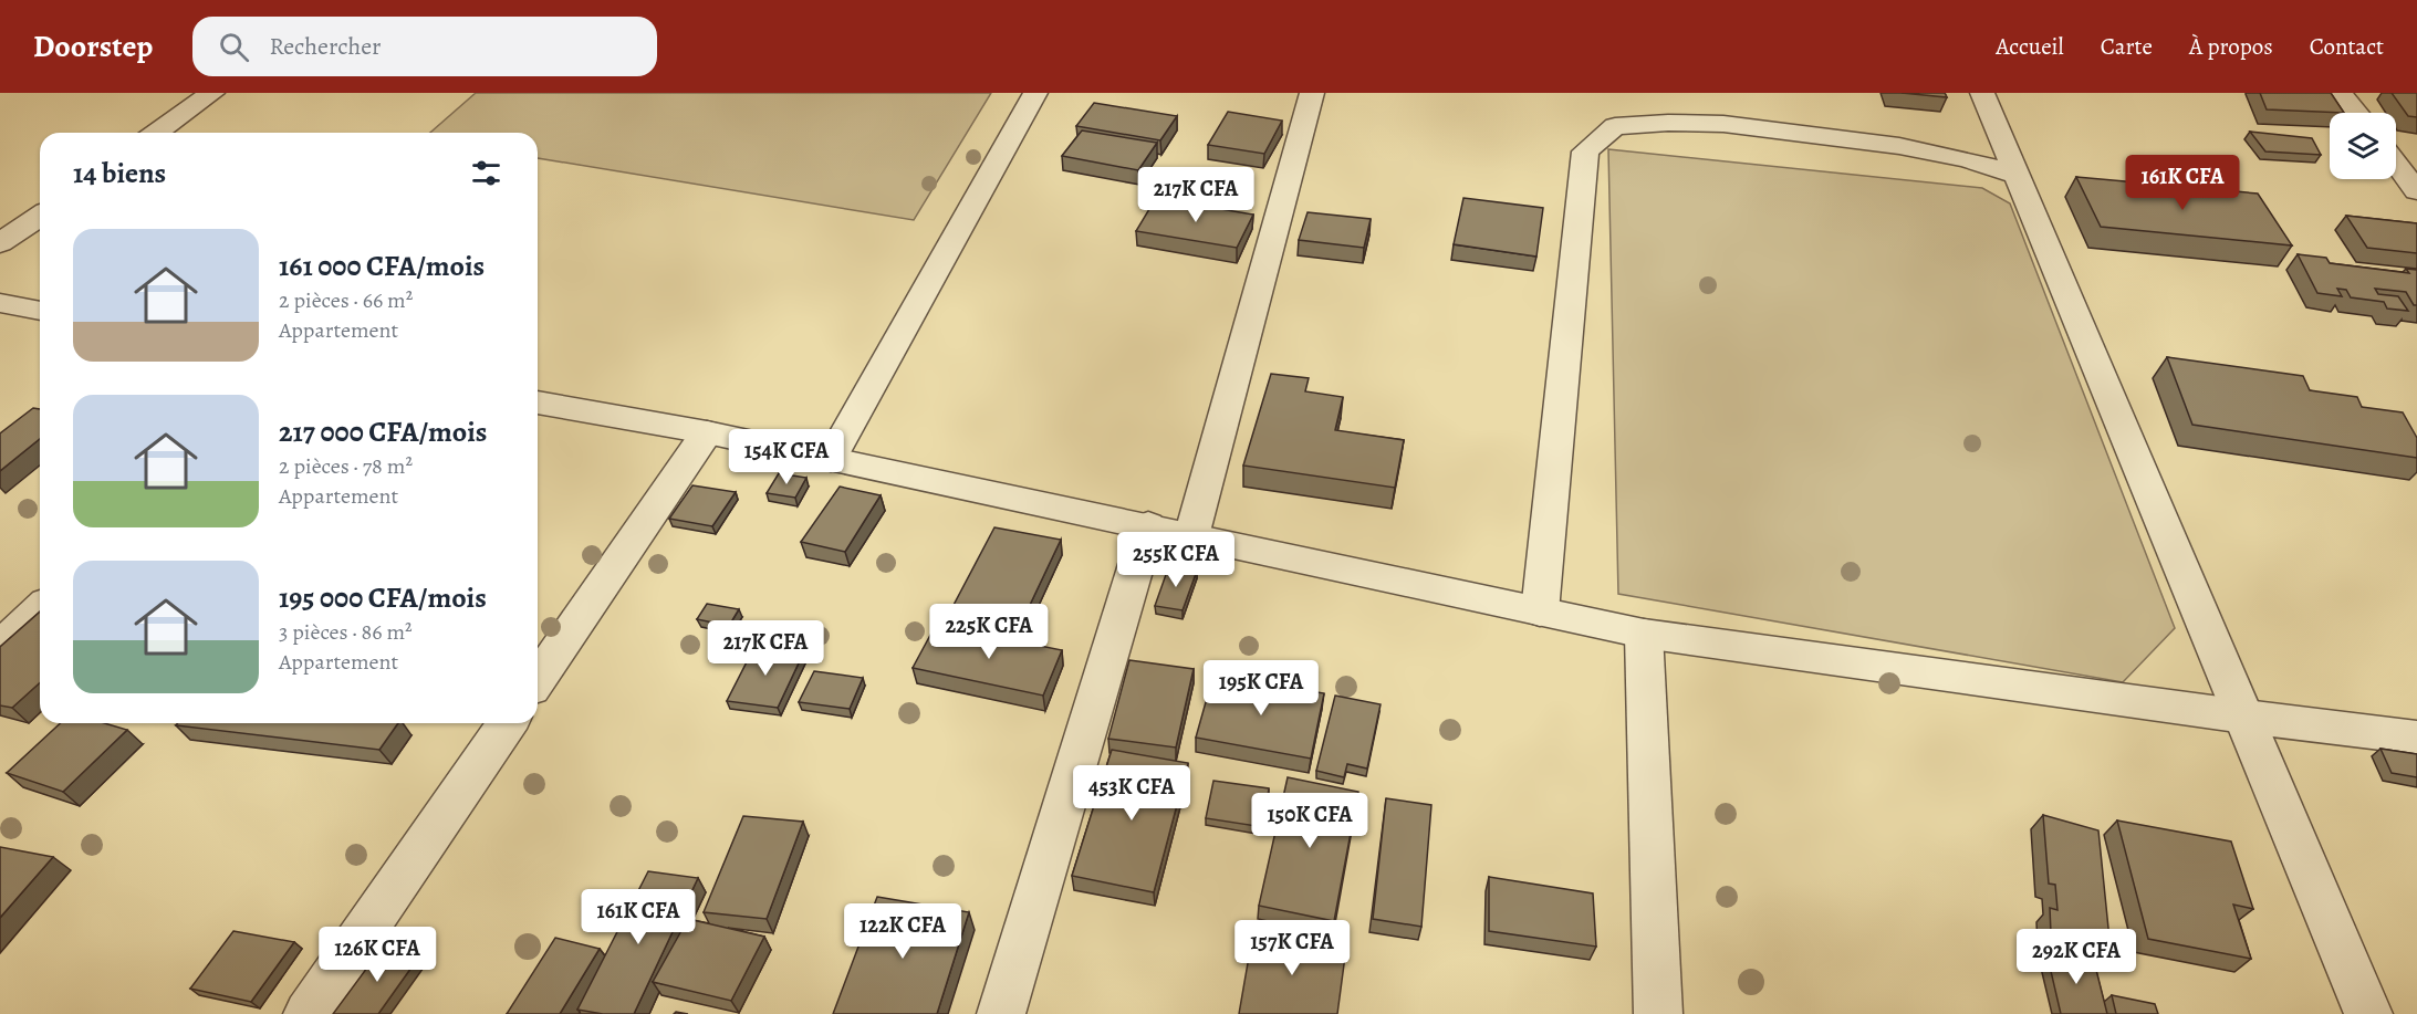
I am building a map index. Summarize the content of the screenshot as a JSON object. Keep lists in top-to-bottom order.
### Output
{
  "page": {
    "header": "Doorstep",
    "search": "Rechercher",
    "nav": [
      "Accueil",
      "Carte",
      "À propos",
      "Contact"
    ],
    "heading": "14 biens",
    "price": [
      "161K CFA",
      "217K CFA",
      "154K CFA",
      "255K CFA",
      "225K CFA",
      "217K CFA",
      "195K CFA",
      "453K CFA",
      "150K CFA",
      "161K CFA",
      "122K CFA",
      "157K CFA",
      "126K CFA",
      "292K CFA"
    ],
    "list": [
      {
        "name": "161 000 CFA/mois",
        "note": "2 pièces · 66 m² · Appartement"
      },
      {
        "name": "217 000 CFA/mois",
        "note": "2 pièces · 78 m² · Appartement"
      },
      {
        "name": "195 000 CFA/mois",
        "note": "3 pièces · 86 m² · Appartement"
      }
    ]
  }
}
